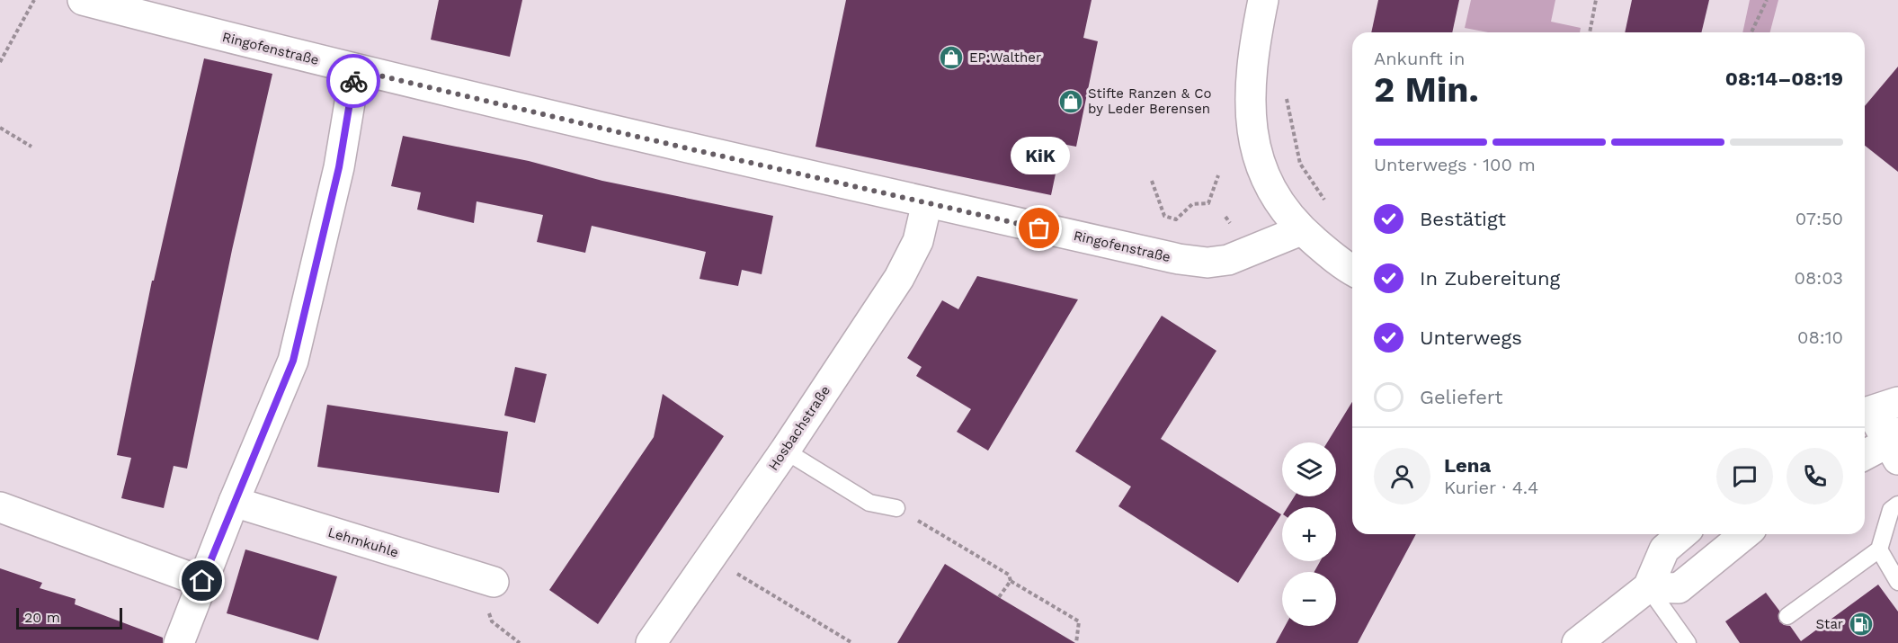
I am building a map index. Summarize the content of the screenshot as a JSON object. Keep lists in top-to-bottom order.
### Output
{
  "streets": {
    "street": ["Ringofenstraße", "Hosbachstraße", "Lehmkuhle"]
  },
  "crossings": [
    ["Ringofenstraße", "Hosbachstraße"]
  ],
  "places": {
    "shop": ["EP:Walther", "Stifte Ranzen & Co by Leder Berensen"],
    "other": ["KiK"],
    "fuel station": ["Star"]
  },
  "scale_bar": "20 m",
  "page": {
    "heading": ["2 Min.", "Ankunft in", "08:14–08:19"],
    "panel": ["Lena", "Kurier · 4.4"],
    "bar": "Unterwegs · 100 m",
    "bubble": "KiK",
    "list": [
      ["Bestätigt", "07:50"],
      ["In Zubereitung", "08:03"],
      ["Unterwegs", "08:10"],
      "Geliefert"
    ],
    "map_buttons": ["+", "−"],
    "scale": "20 m"
  }
}
